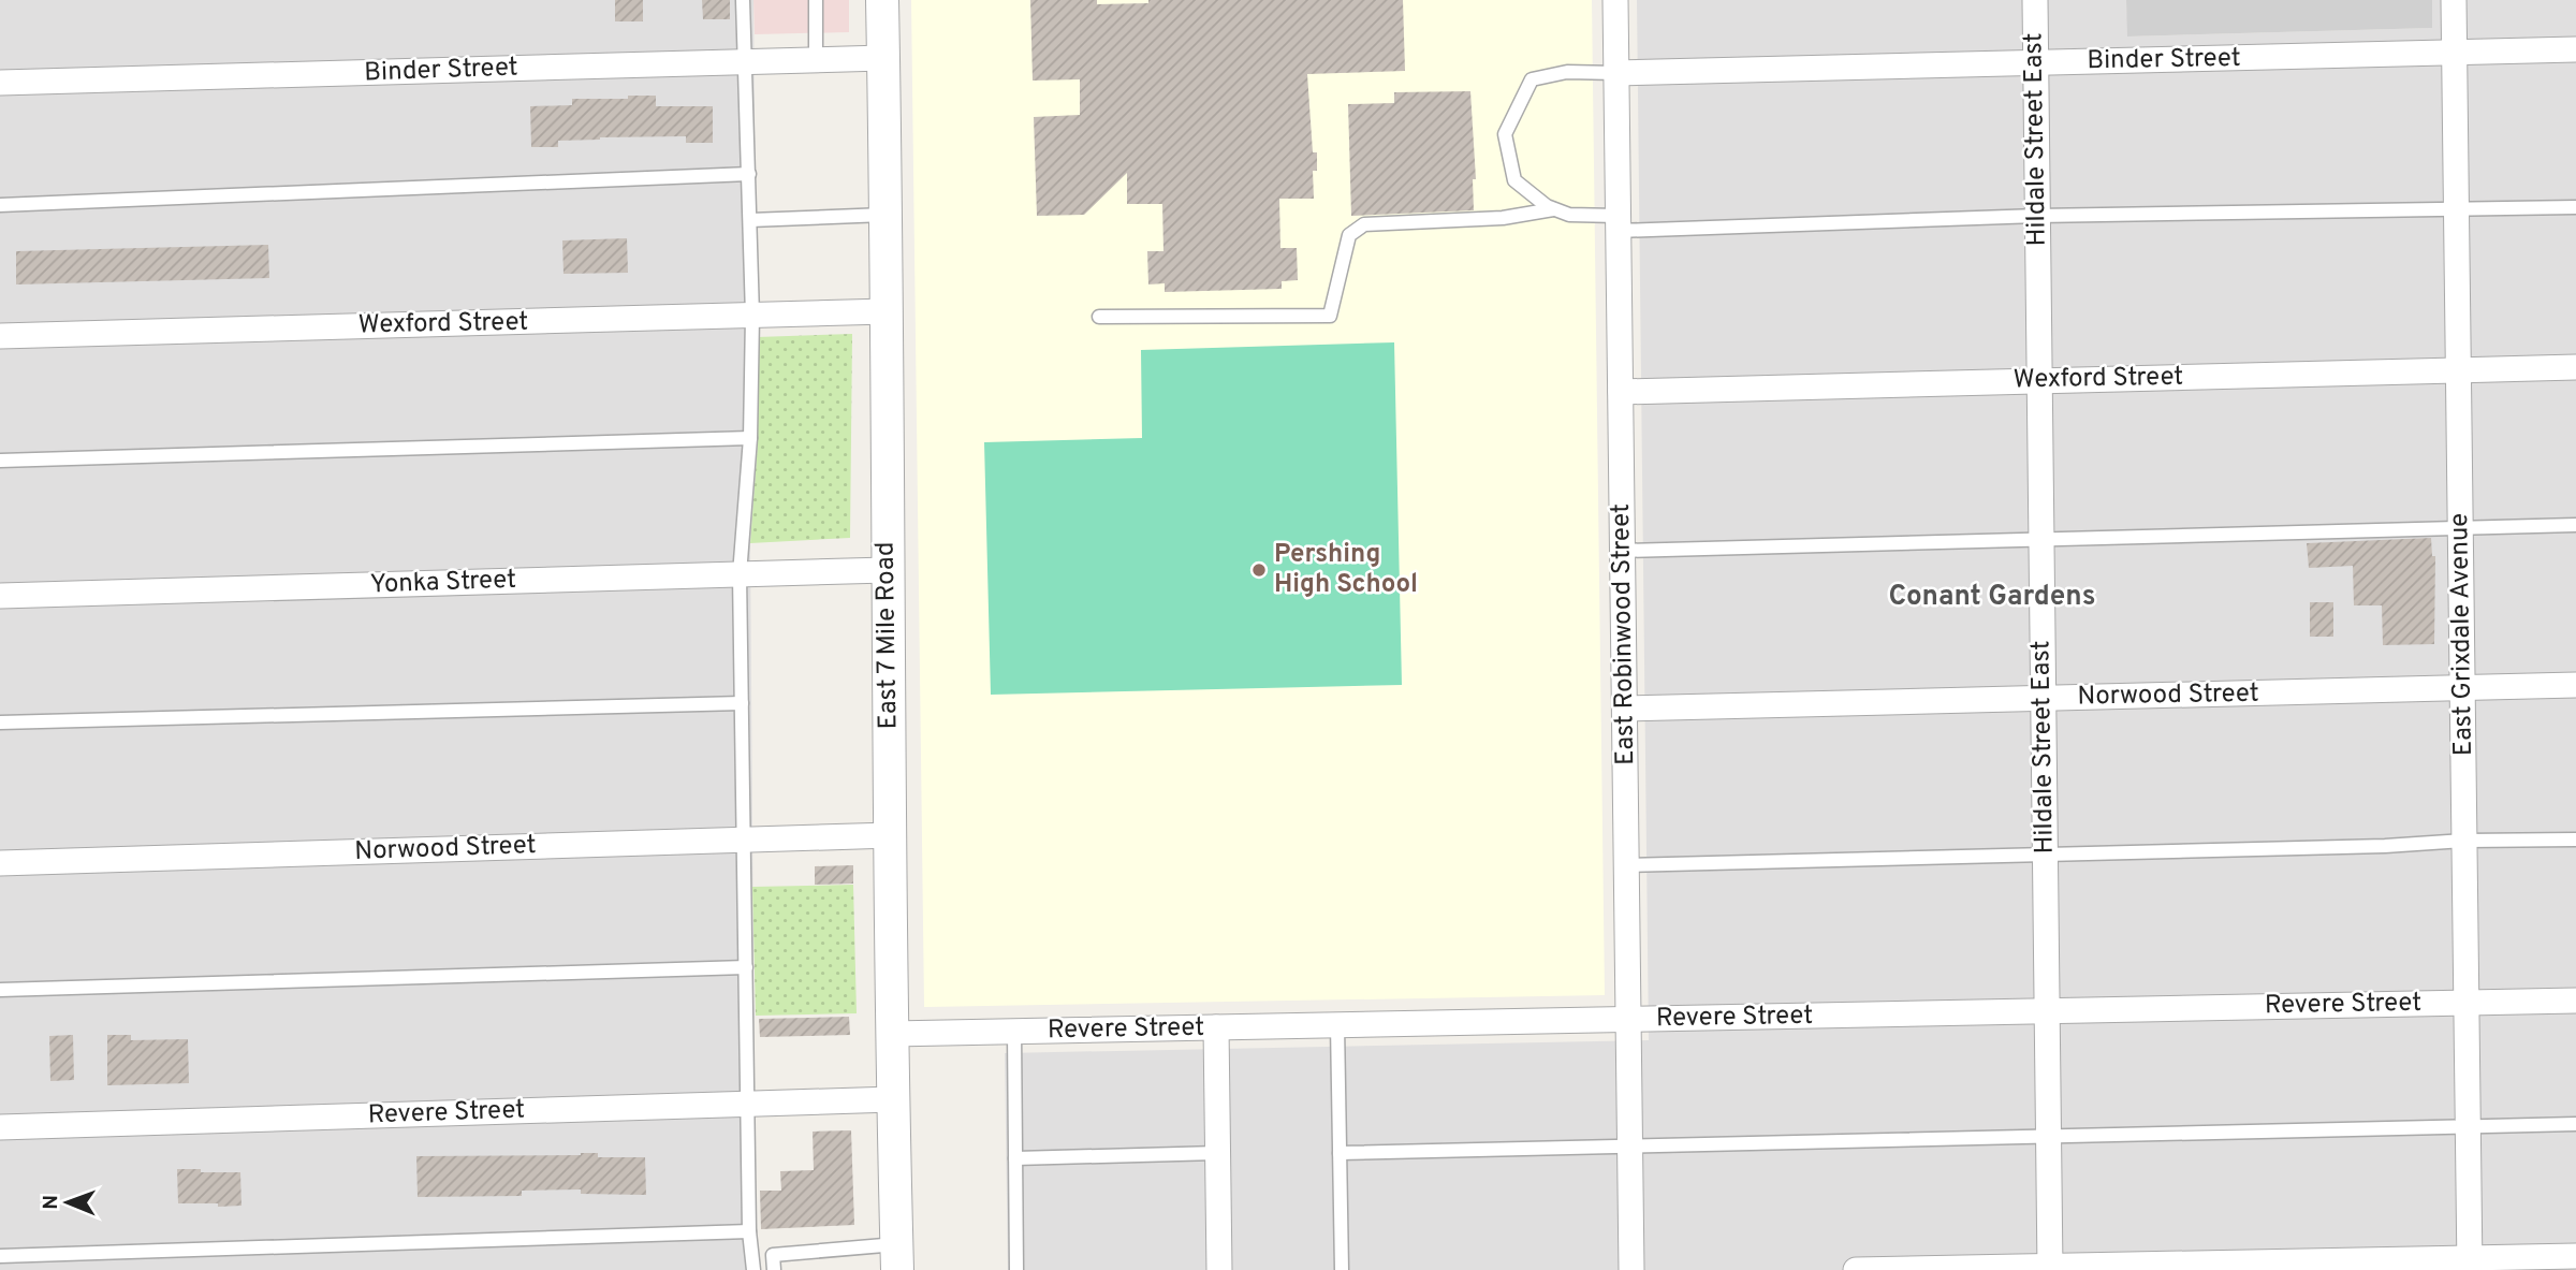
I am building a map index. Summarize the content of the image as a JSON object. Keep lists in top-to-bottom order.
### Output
{
  "streets": {
    "street": [
      "Binder Street",
      "Hildale Street East",
      "Wexford Street",
      "Yonka Street",
      "East Robinwood Street",
      "East Grixdale Avenue",
      "East 7 Mile Road",
      "Norwood Street",
      "Revere Street"
    ]
  },
  "crossings": [
    ["Binder Street", "Hildale Street East"],
    ["Binder Street", "East Robinwood Street"],
    ["Binder Street", "East Grixdale Avenue"],
    ["Binder Street", "East 7 Mile Road"],
    ["Hildale Street East", "Wexford Street"],
    ["Hildale Street East", "Norwood Street"],
    ["Hildale Street East", "Revere Street"],
    ["Wexford Street", "East Robinwood Street"],
    ["Wexford Street", "East Grixdale Avenue"],
    ["Wexford Street", "East 7 Mile Road"],
    ["Yonka Street", "East 7 Mile Road"],
    ["East Robinwood Street", "Norwood Street"],
    ["East Robinwood Street", "Revere Street"],
    ["East Grixdale Avenue", "Norwood Street"],
    ["East Grixdale Avenue", "Revere Street"],
    ["East 7 Mile Road", "Norwood Street"],
    ["East 7 Mile Road", "Revere Street"]
  ],
  "districts": ["Conant Gardens"],
  "places": ["Pershing High School"],
  "north": "left"
}
